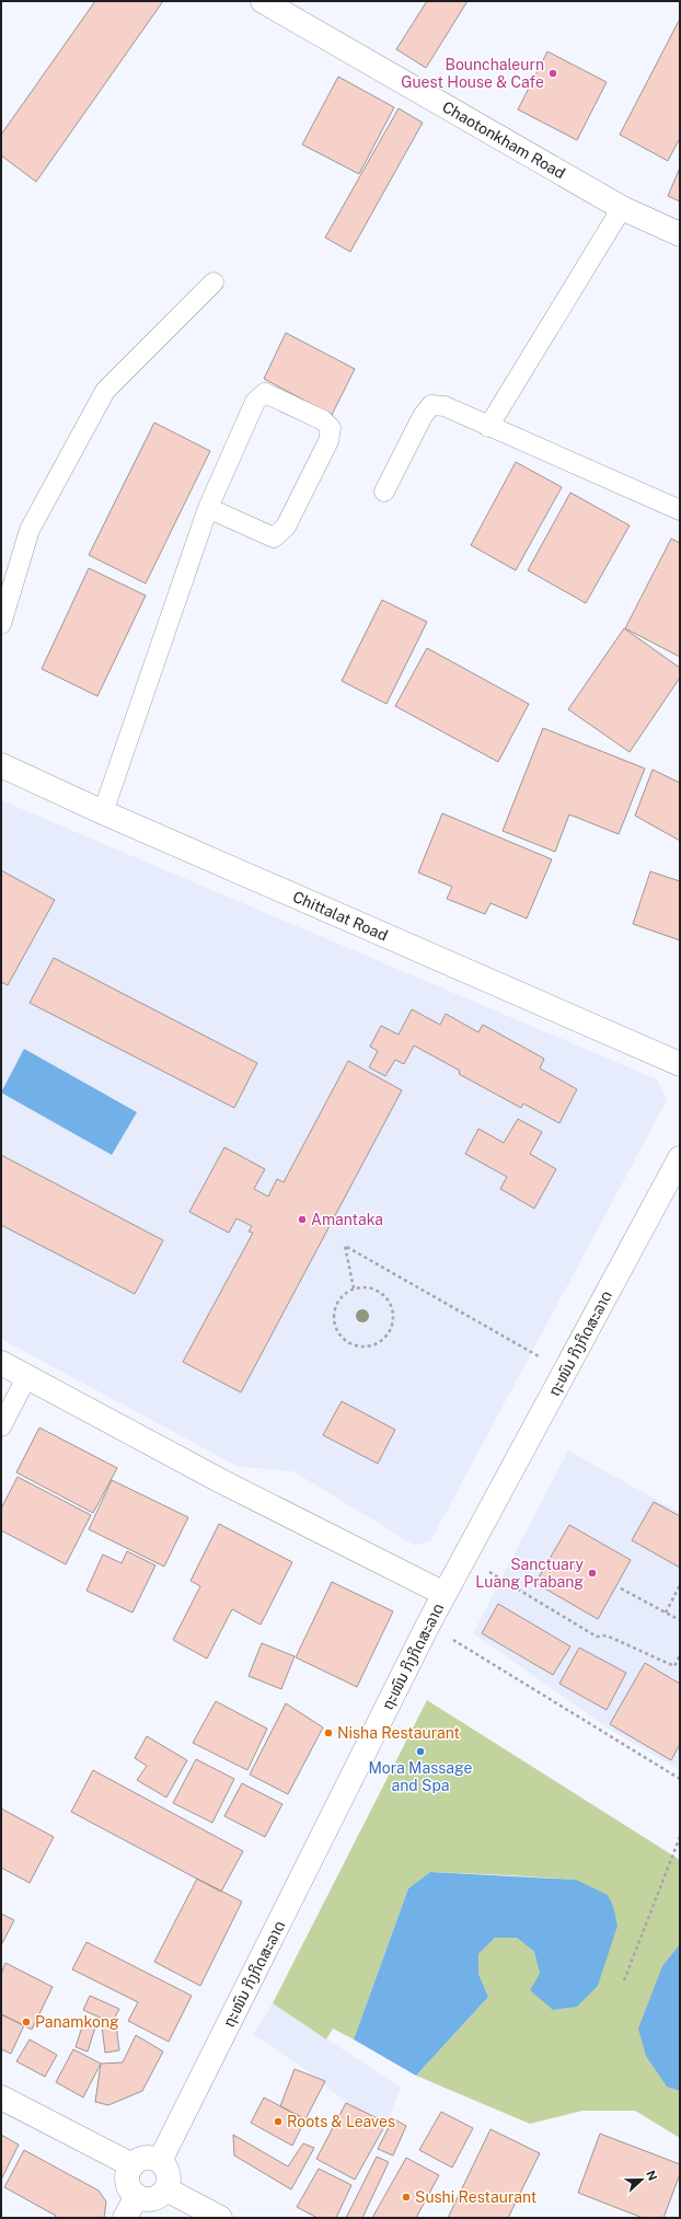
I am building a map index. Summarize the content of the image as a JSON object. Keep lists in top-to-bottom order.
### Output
{
  "streets": {
    "street": ["Chaotonkham Road", "Chittalat Road", "ຖະໜົນ ກິງກິດສະລາດ"]
  },
  "places": [
    "Bounchaleurn Guest House & Cafe",
    "Amantaka",
    "Sanctuary Luang Prabang",
    "Nisha Restaurant",
    "Mora Massage and Spa",
    "Panamkong",
    "Roots & Leaves",
    "Sushi Restaurant"
  ],
  "north": "right"
}
